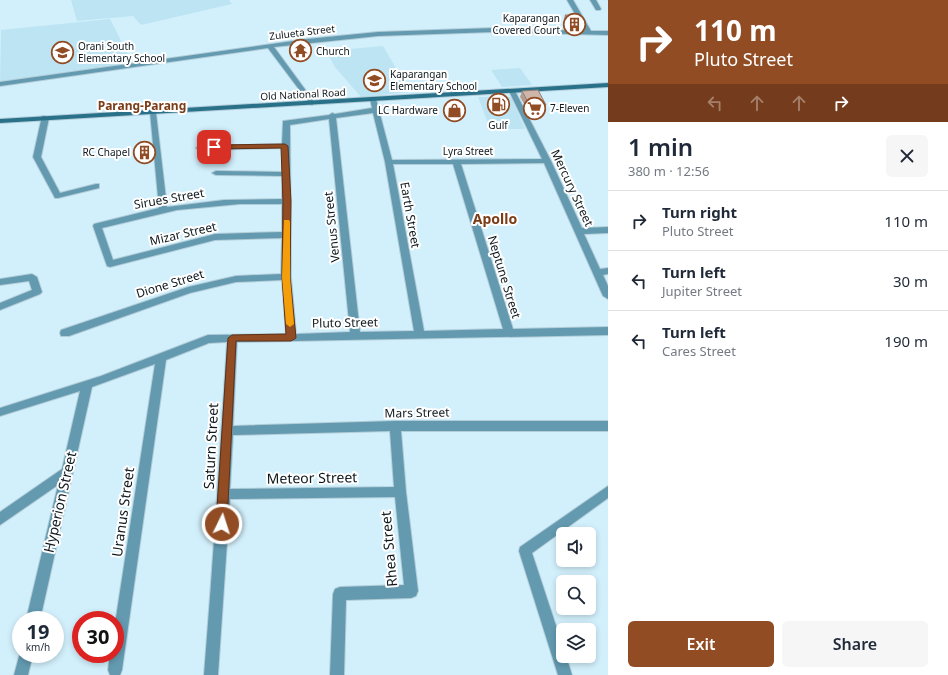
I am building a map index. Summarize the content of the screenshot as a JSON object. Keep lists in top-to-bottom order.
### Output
{
  "streets": {
    "main road": ["Old National Road"],
    "street": [
      "Zulueta Street",
      "Lyra Street",
      "Mercury Street",
      "Sirues Street",
      "Earth Street",
      "Venus Street",
      "Mizar Street",
      "Neptune Street",
      "Dione Street",
      "Pluto Street",
      "Mars Street",
      "Saturn Street",
      "Meteor Street",
      "Hyperion Street",
      "Uranus Street",
      "Rhea Street"
    ]
  },
  "crossings": [
    ["Old National Road", "Mercury Street"],
    ["Old National Road", "Earth Street"],
    ["Lyra Street", "Mercury Street"],
    ["Lyra Street", "Earth Street"],
    ["Lyra Street", "Neptune Street"],
    ["Sirues Street", "Mizar Street"],
    ["Earth Street", "Pluto Street"],
    ["Venus Street", "Pluto Street"],
    ["Neptune Street", "Pluto Street"],
    ["Pluto Street", "Saturn Street"],
    ["Pluto Street", "Hyperion Street"],
    ["Pluto Street", "Uranus Street"],
    ["Mars Street", "Saturn Street"],
    ["Mars Street", "Rhea Street"],
    ["Saturn Street", "Meteor Street"],
    ["Meteor Street", "Rhea Street"]
  ],
  "districts": ["Parang-Parang", "Apollo"],
  "places": {
    "building": ["Kaparangan Covered Court", "RC Chapel"],
    "temple": ["Church"],
    "school or university": ["Orani South Elementary School", "Kaparangan Elementary School"],
    "fuel station": ["Gulf"],
    "supermarket": ["7-Eleven"],
    "shop": ["LC Hardware"]
  },
  "page": {
    "turn": ["110 m", "Pluto Street"],
    "heading": ["1 min", "380 m · 12:56"],
    "list": [
      {
        "name": "Turn right",
        "note": "Pluto Street",
        "value": "110 m"
      },
      {
        "name": "Turn left",
        "note": "Jupiter Street",
        "value": "30 m"
      },
      {
        "name": "Turn left",
        "note": "Cares Street",
        "value": "190 m"
      }
    ],
    "speed": "19 km/h",
    "limit": "30",
    "buttons": ["Exit", "Share"]
  }
}
